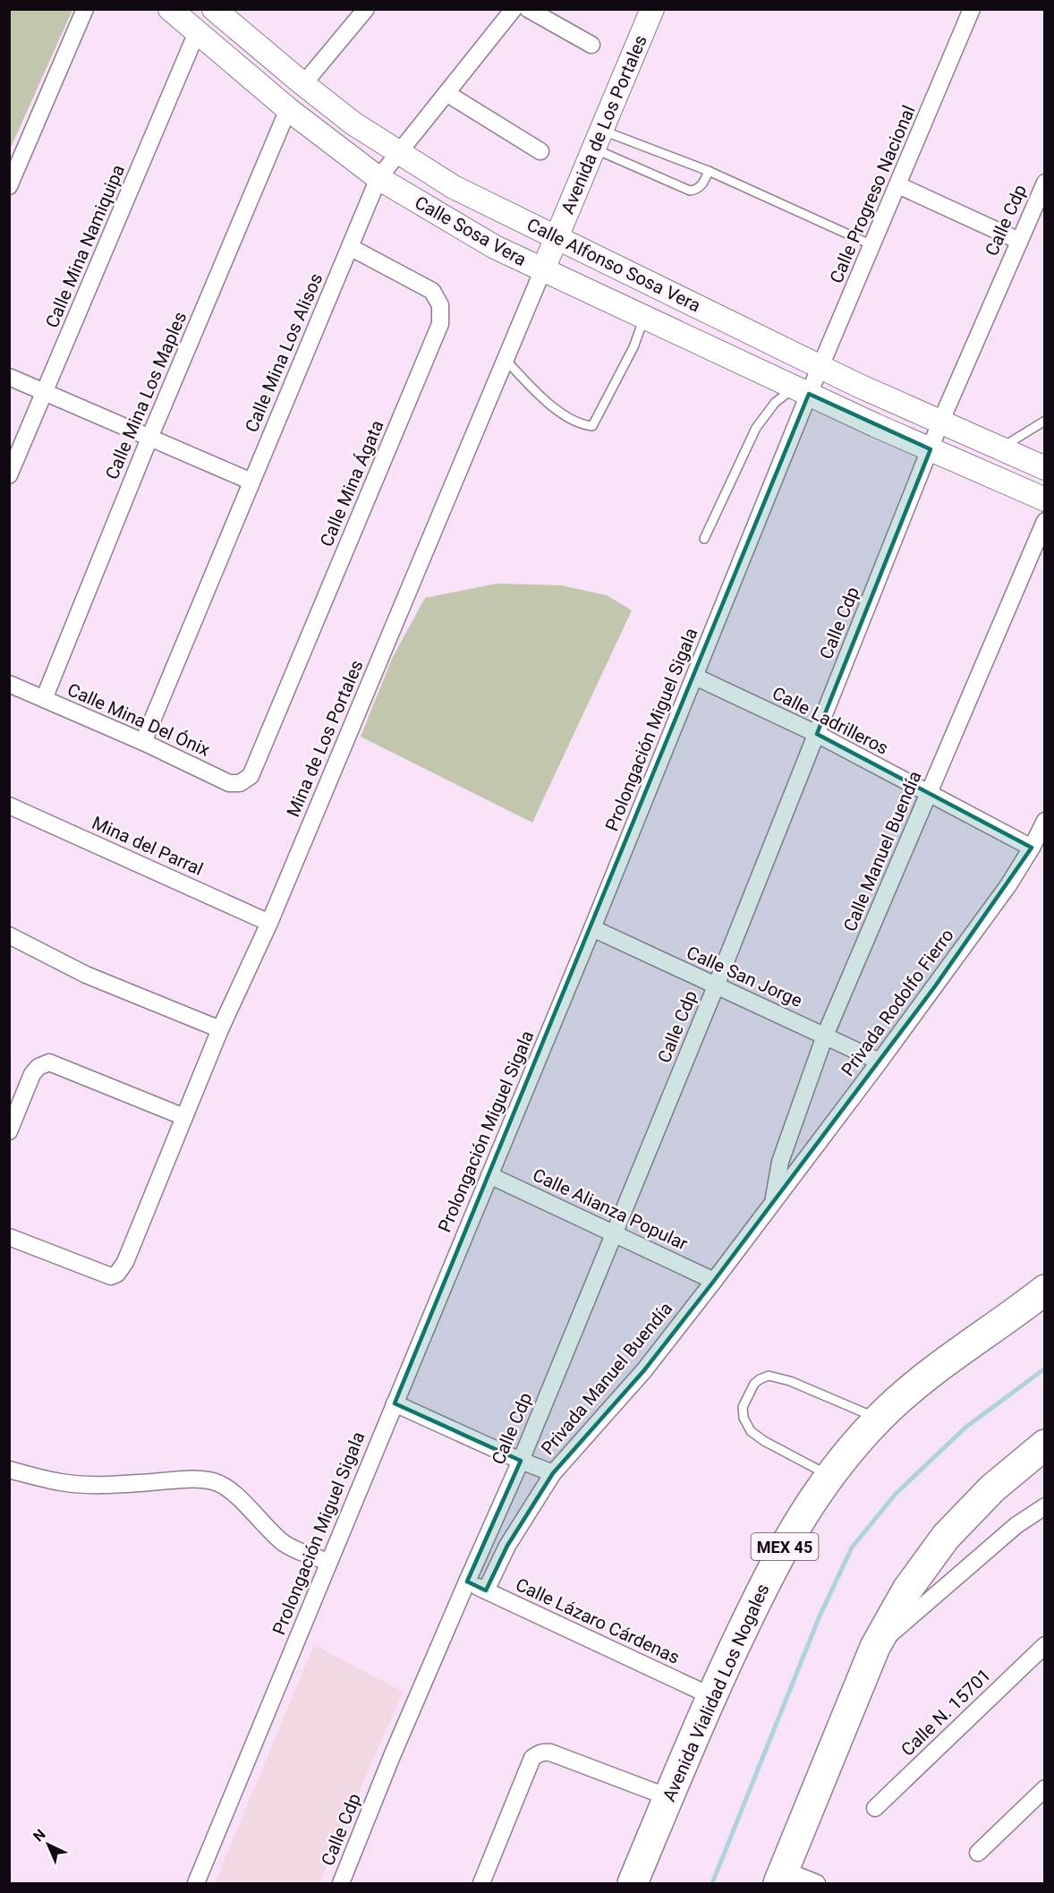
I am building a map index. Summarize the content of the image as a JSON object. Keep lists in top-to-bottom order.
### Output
{
  "streets": {
    "highway": ["MEX 45", "Avenida Vialidad Los Nogales"],
    "main road": ["Avenida de Los Portales", "Calle Sosa Vera", "Calle Alfonso Sosa Vera"],
    "street": [
      "Calle Progreso Nacional",
      "Calle Cdp",
      "Calle Mina Namiquipa",
      "Calle Mina Los Alisos",
      "Calle Mina Los Maples",
      "Calle Mina Ágata",
      "Calle Mina Del Ónix",
      "Calle Ladrilleros",
      "Prolongación Miguel Sigala",
      "Mina de Los Portales",
      "Mina del Parral",
      "Calle Manuel Buendía",
      "Calle San Jorge",
      "Privada Rodolfo Fierro",
      "Calle Alianza Popular",
      "Privada Manuel Buendía",
      "Calle Lázaro Cárdenas",
      "Calle N. 15701"
    ]
  },
  "crossings": [
    ["Avenida de Los Portales", "Calle Sosa Vera"],
    ["Avenida de Los Portales", "Calle Alfonso Sosa Vera"],
    ["Avenida de Los Portales", "Mina de Los Portales"],
    ["Calle Progreso Nacional", "Calle Sosa Vera"],
    ["Calle Progreso Nacional", "Calle Alfonso Sosa Vera"],
    ["Calle Progreso Nacional", "Prolongación Miguel Sigala"],
    ["Calle Cdp", "Calle Alfonso Sosa Vera"],
    ["Calle Cdp", "Calle Ladrilleros"],
    ["Calle Cdp", "Calle San Jorge"],
    ["Calle Cdp", "Calle Alianza Popular"],
    ["Calle Cdp", "Calle Lázaro Cárdenas"],
    ["Calle Sosa Vera", "Calle Mina Namiquipa"],
    ["Calle Sosa Vera", "Calle Mina Los Alisos"],
    ["Calle Sosa Vera", "Calle Mina Los Maples"],
    ["Calle Sosa Vera", "Prolongación Miguel Sigala"],
    ["Calle Sosa Vera", "Mina de Los Portales"],
    ["Calle Alfonso Sosa Vera", "Calle Mina Los Alisos"],
    ["Calle Mina Los Alisos", "Calle Mina Ágata"],
    ["Calle Mina Los Alisos", "Calle Mina Del Ónix"],
    ["Calle Mina Los Maples", "Calle Mina Del Ónix"],
    ["Calle Mina Ágata", "Calle Mina Del Ónix"],
    ["Calle Ladrilleros", "Prolongación Miguel Sigala"],
    ["Calle Ladrilleros", "Calle Manuel Buendía"],
    ["Calle Ladrilleros", "Privada Rodolfo Fierro"],
    ["Prolongación Miguel Sigala", "Calle San Jorge"],
    ["Prolongación Miguel Sigala", "Calle Alianza Popular"],
    ["Mina de Los Portales", "Mina del Parral"],
    ["Calle Manuel Buendía", "Calle San Jorge"],
    ["Calle Manuel Buendía", "Privada Rodolfo Fierro"],
    ["Calle Manuel Buendía", "Privada Manuel Buendía"],
    ["Calle San Jorge", "Privada Rodolfo Fierro"],
    ["Privada Rodolfo Fierro", "Privada Manuel Buendía"],
    ["Calle Alianza Popular", "Privada Manuel Buendía"],
    ["Privada Manuel Buendía", "Calle Lázaro Cárdenas"],
    ["Calle Lázaro Cárdenas", "Avenida Vialidad Los Nogales"]
  ],
  "north": "top left"
}
